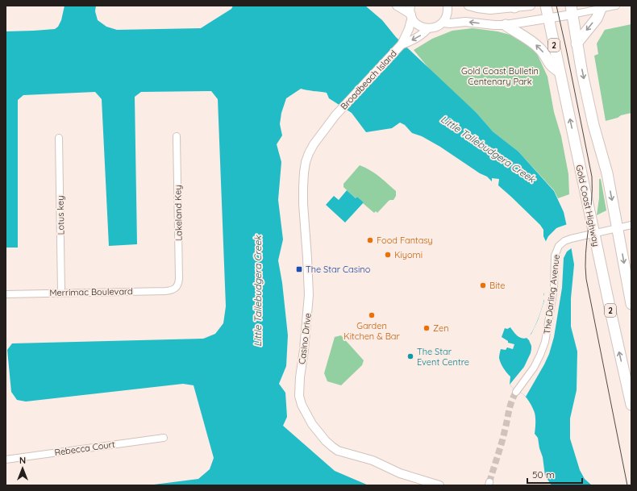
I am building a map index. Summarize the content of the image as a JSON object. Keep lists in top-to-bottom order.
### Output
{
  "streets": {
    "highway": ["2", "Gold Coast Highway"],
    "street": [
      "Broadbeach Island",
      "Lakeland Key",
      "Lotus key",
      "Merrimac Boulevard",
      "The Darling Avenue",
      "Casino Drive",
      "Rebecca Court"
    ]
  },
  "crossings": [
    ["Broadbeach Island", "Gold Coast Highway"],
    ["Broadbeach Island", "Casino Drive"],
    ["Gold Coast Highway", "The Darling Avenue"],
    ["Lakeland Key", "Merrimac Boulevard"],
    ["Lotus key", "Merrimac Boulevard"]
  ],
  "water": ["Little Tallebudgera Creek"],
  "parks": ["Gold Coast Bulletin Centenary Park"],
  "places": {
    "other": [
      "Food Fantasy",
      "Kiyomi",
      "Bite",
      "Garden Kitchen & Bar",
      "Zen",
      "The Star Event Centre"
    ],
    "transit": ["The Star Casino"]
  },
  "scale_bar": "50 m",
  "north": "top"
}
